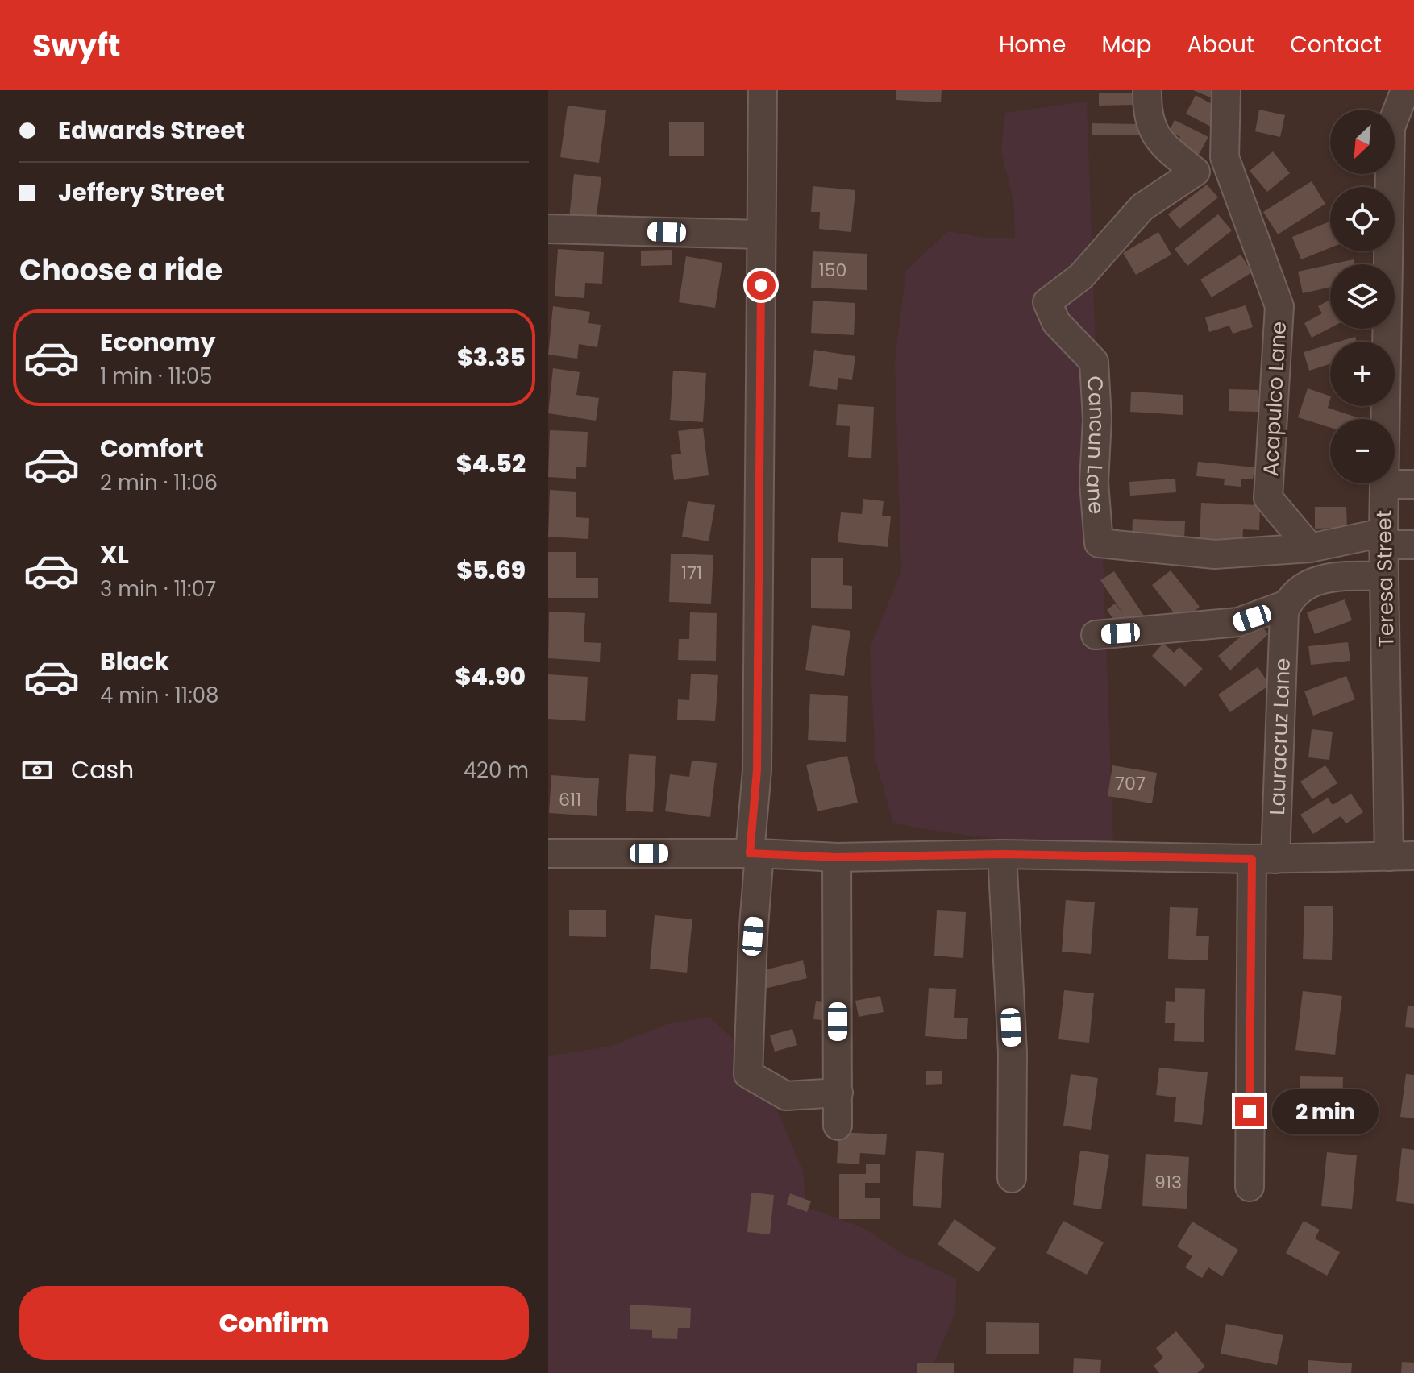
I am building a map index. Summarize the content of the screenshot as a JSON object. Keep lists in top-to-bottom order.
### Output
{
  "streets": {
    "street": [
      "Acapulco Lane",
      "Cancun Lane",
      "Teresa Street",
      "Lauracruz Lane"
    ]
  },
  "crossings": [
    ["Acapulco Lane", "Cancun Lane"],
    ["Cancun Lane", "Teresa Street"]
  ],
  "house_numbers": [
    "150",
    "171",
    "707",
    "611",
    "913"
  ],
  "north": "bottom left",
  "page": {
    "header": "Swyft",
    "nav": [
      "Home",
      "Map",
      "About",
      "Contact"
    ],
    "banner": ["Edwards Street", "Jeffery Street"],
    "map_buttons": ["+", "−"],
    "heading": "Choose a ride",
    "list": [
      {
        "name": "Economy",
        "note": "1 min · 11:05",
        "value": "$3.35"
      },
      {
        "name": "Comfort",
        "note": "2 min · 11:06",
        "value": "$4.52"
      },
      {
        "name": "XL",
        "note": "3 min · 11:07",
        "value": "$5.69"
      },
      {
        "name": "Black",
        "note": "4 min · 11:08",
        "value": "$4.90"
      }
    ],
    "pay": ["Cash", "420 m"],
    "bubble": "2 min",
    "buttons": "Confirm"
  }
}
